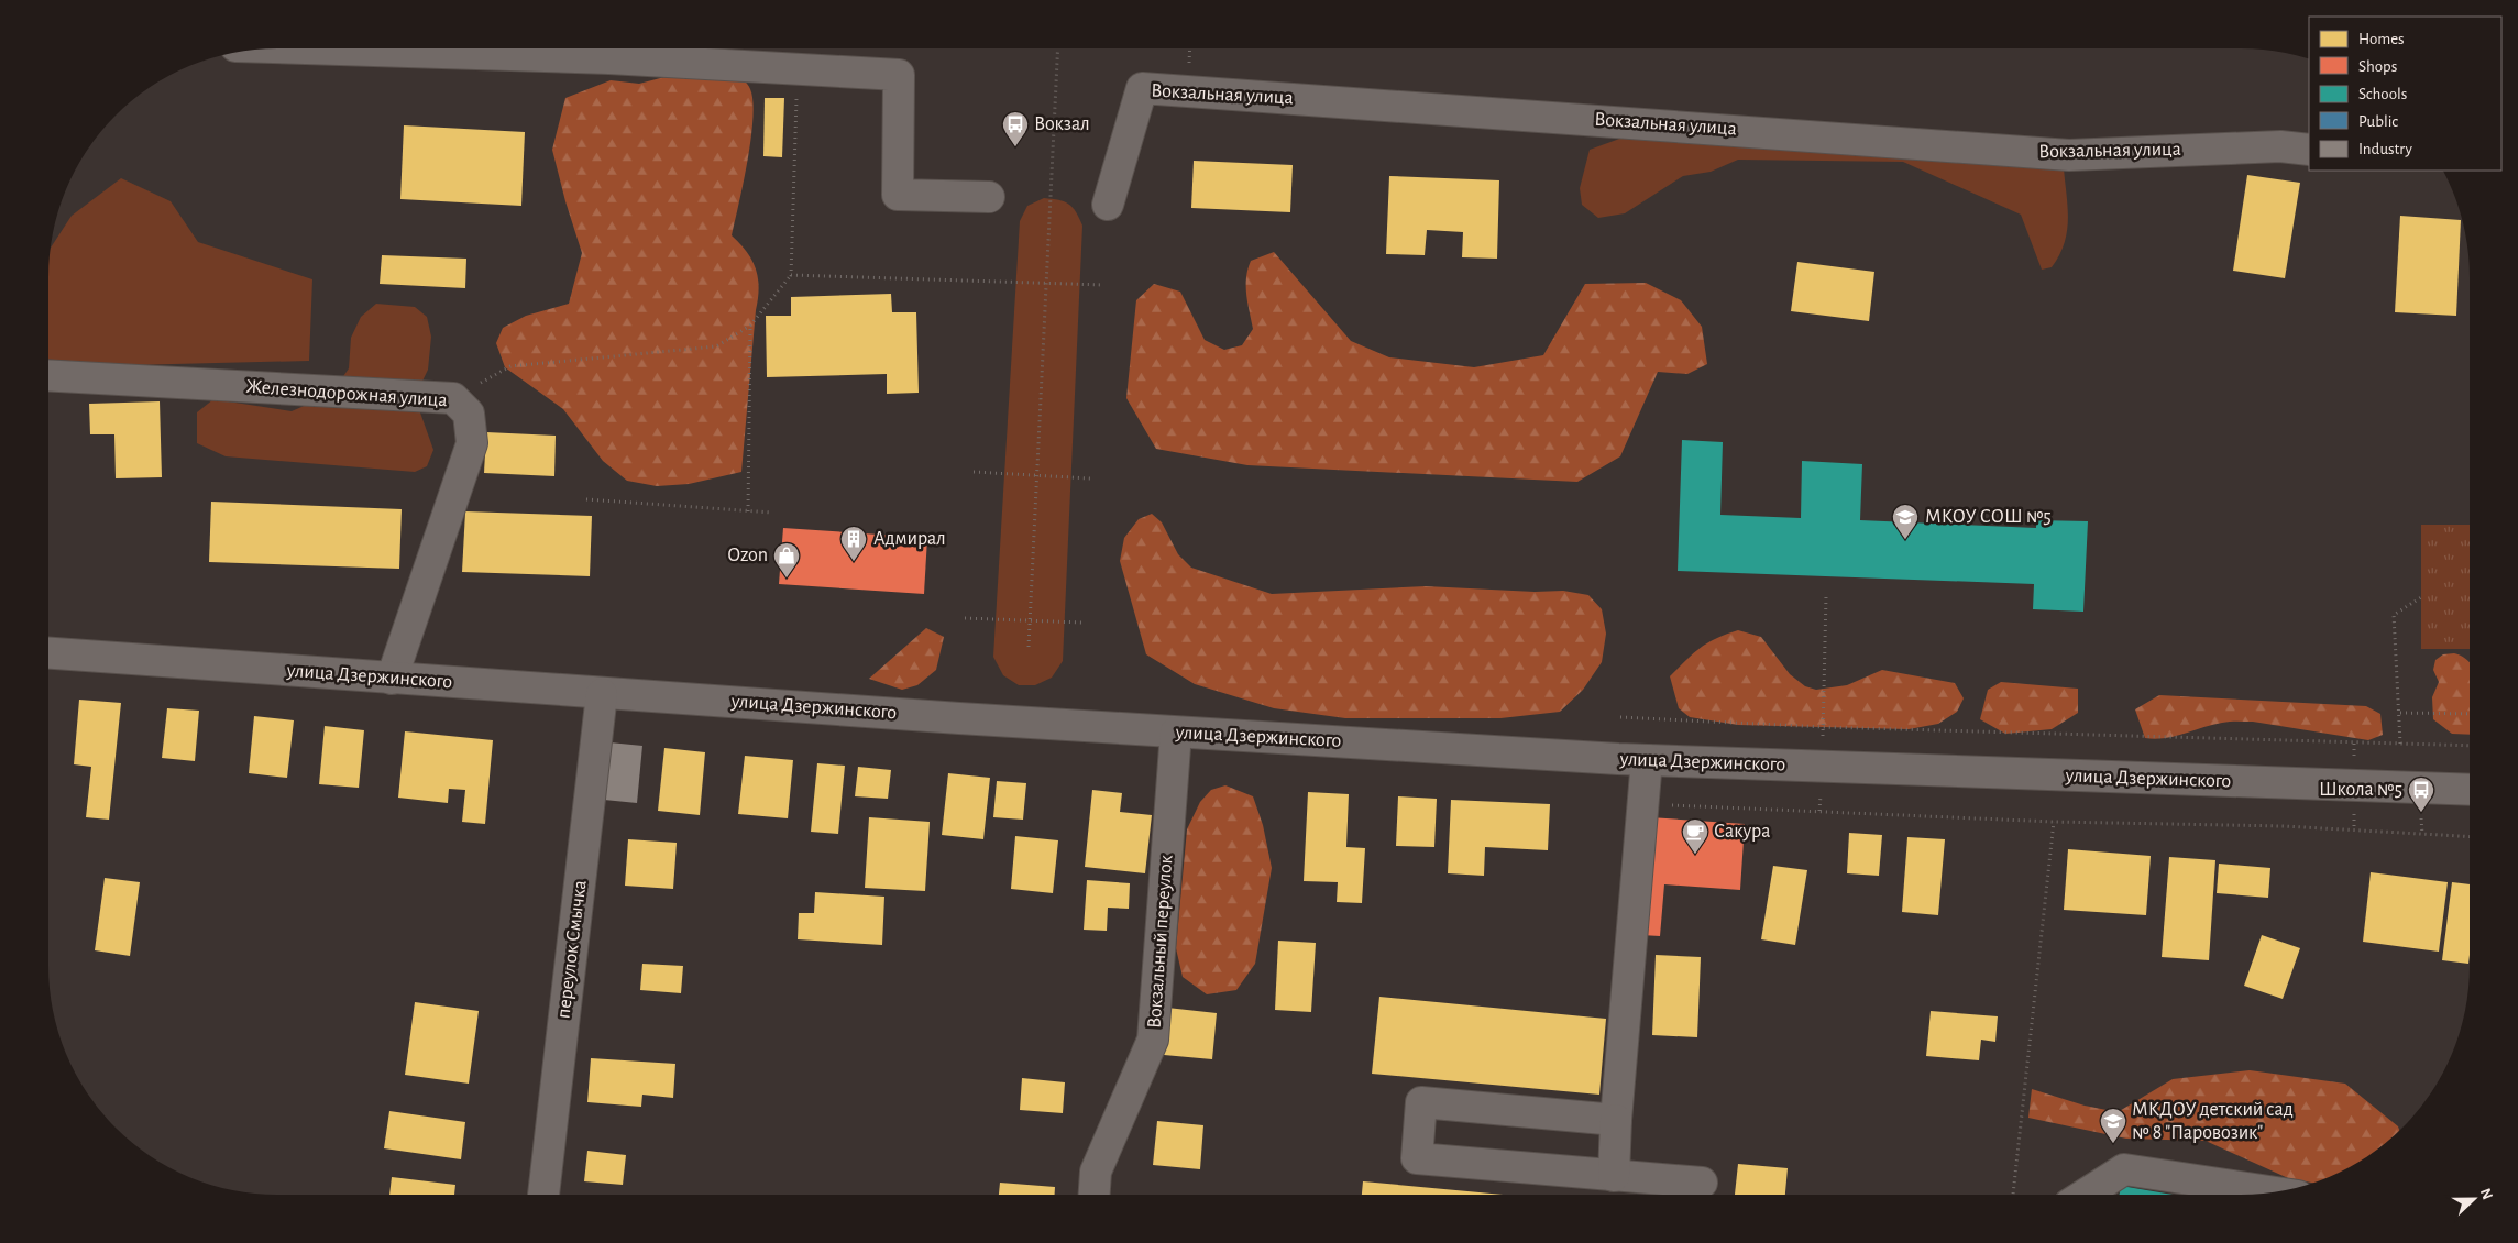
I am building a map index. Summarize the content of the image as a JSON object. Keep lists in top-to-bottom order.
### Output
{
  "streets": {
    "street": [
      "Вокзальная улица",
      "Железнодорожная улица",
      "улица Дзержинского",
      "Вокзальный переулок",
      "переулок Смычка"
    ]
  },
  "crossings": [
    ["Железнодорожная улица", "улица Дзержинского"],
    ["улица Дзержинского", "Вокзальный переулок"],
    ["улица Дзержинского", "переулок Смычка"]
  ],
  "places": {
    "bus stop": ["Вокзал", "Школа №5"],
    "school or university": ["МКОУ СОШ №5", "МКДОУ детский сад № 8 \"Паровозик\""],
    "building": ["Адмирал"],
    "shop": ["Ozon"],
    "cafe": ["Сакура"]
  },
  "legend": [
    "Homes",
    "Shops",
    "Schools",
    "Public",
    "Industry"
  ],
  "north": "right"
}
